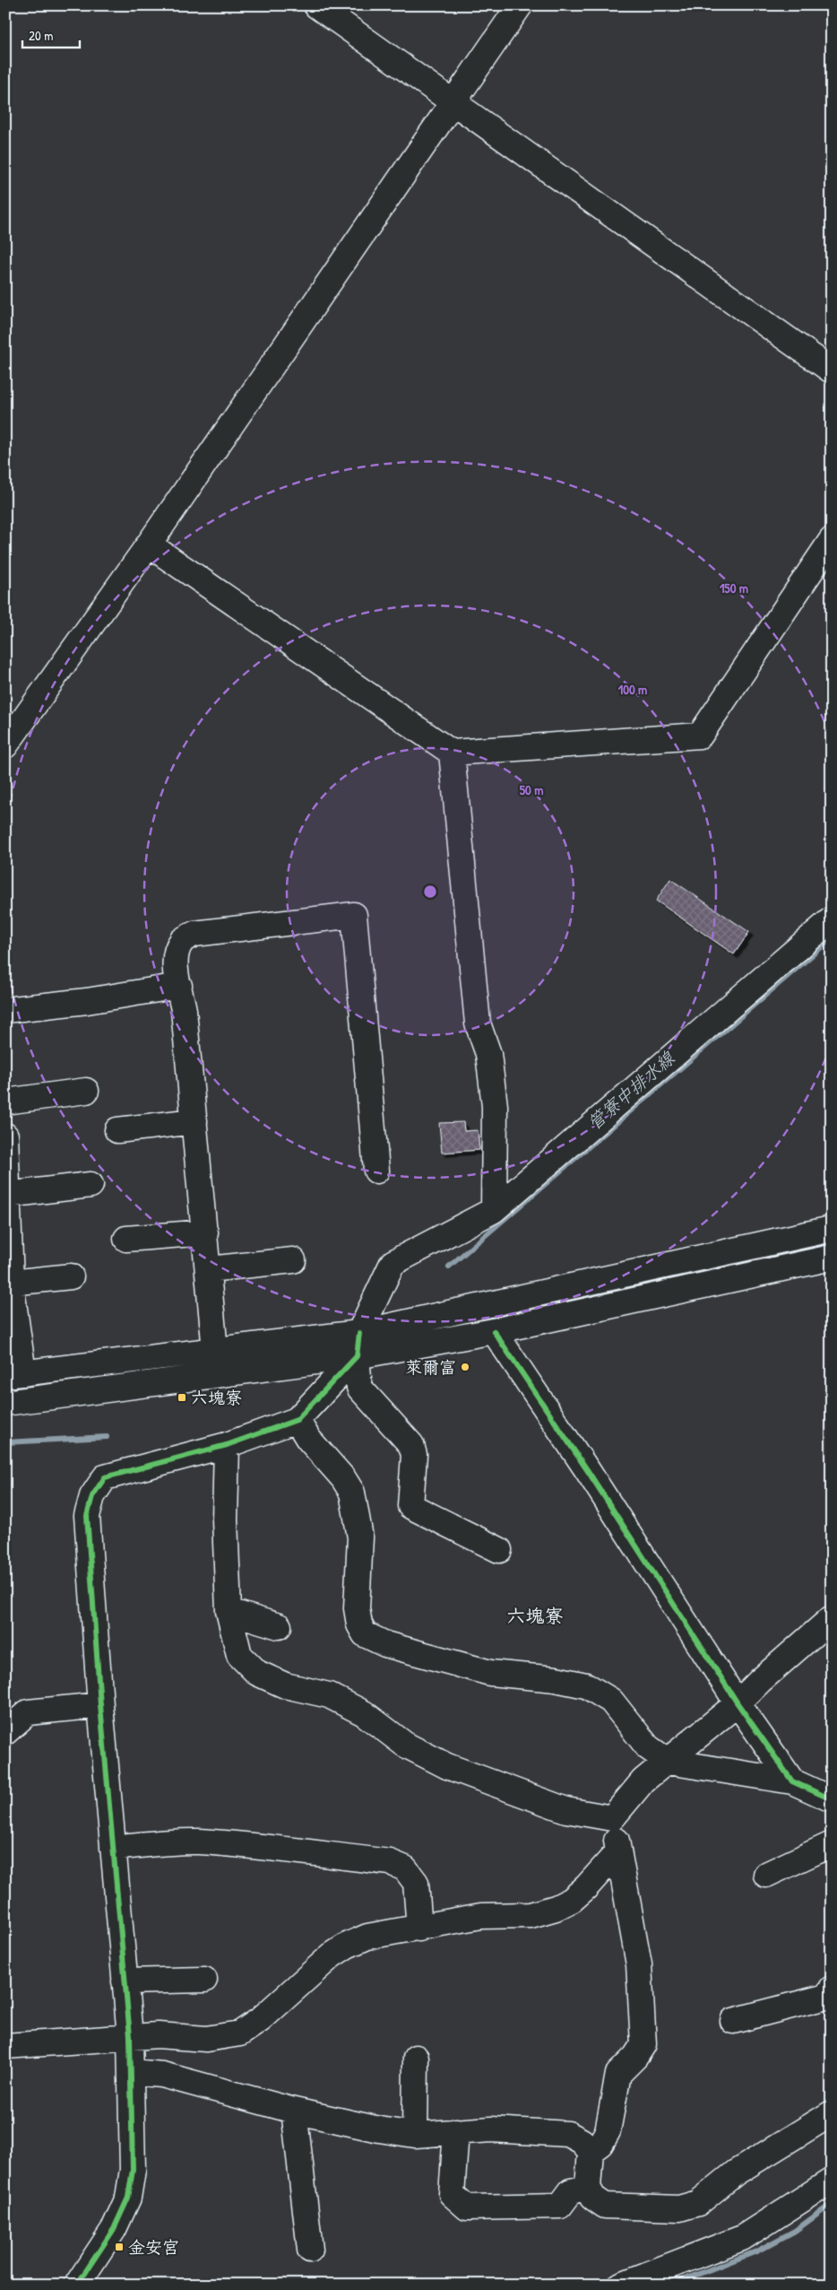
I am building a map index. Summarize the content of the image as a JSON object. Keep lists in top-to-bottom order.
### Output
{
  "districts": ["六塊寮"],
  "water": ["管寮中排水線"],
  "places": {
    "other": ["萊爾富"],
    "transit": ["六塊寮", "金安宮"]
  },
  "scale_bar": "20 m",
  "rings": ["150 m", "100 m", "50 m"]
}
